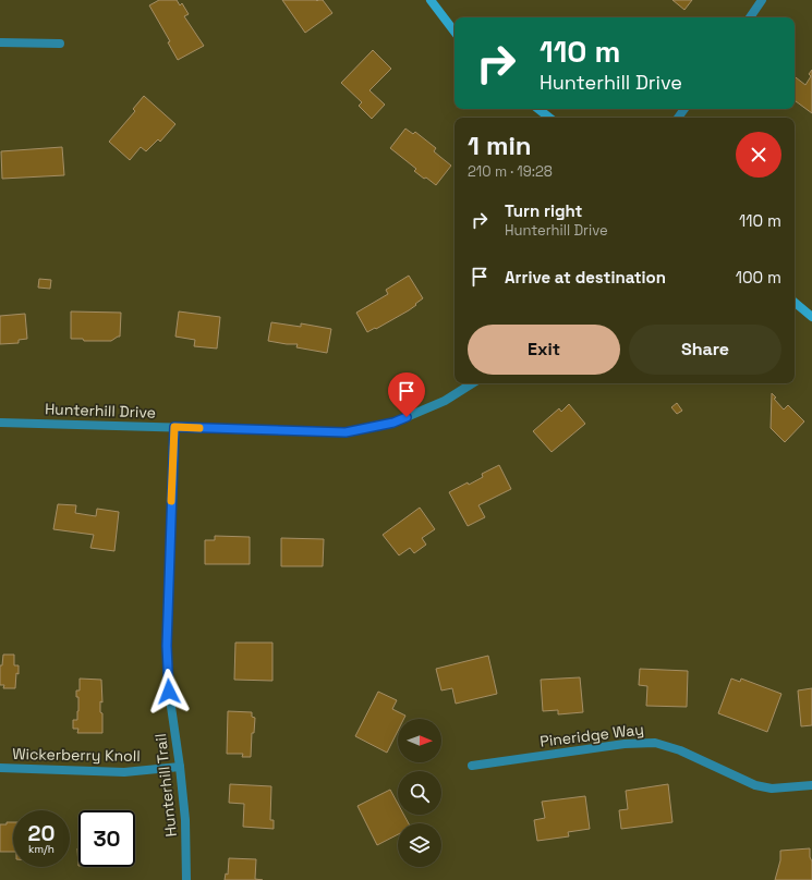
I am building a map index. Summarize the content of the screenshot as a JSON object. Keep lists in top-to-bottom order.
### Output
{
  "streets": {
    "street": [
      "Hunterhill Drive",
      "Pineridge Way",
      "Wickerberry Knoll",
      "Hunterhill Trail"
    ]
  },
  "crossings": [
    ["Hunterhill Drive", "Hunterhill Trail"],
    ["Wickerberry Knoll", "Hunterhill Trail"]
  ],
  "north": "right",
  "page": {
    "turn": ["110 m", "Hunterhill Drive"],
    "heading": ["1 min", "210 m · 19:28"],
    "list": [
      {
        "name": "Turn right",
        "note": "Hunterhill Drive",
        "value": "110 m"
      },
      {
        "name": "Arrive at destination",
        "value": "100 m"
      }
    ],
    "buttons": ["Exit", "Share"],
    "speed": "20 km/h",
    "limit": "30"
  }
}
